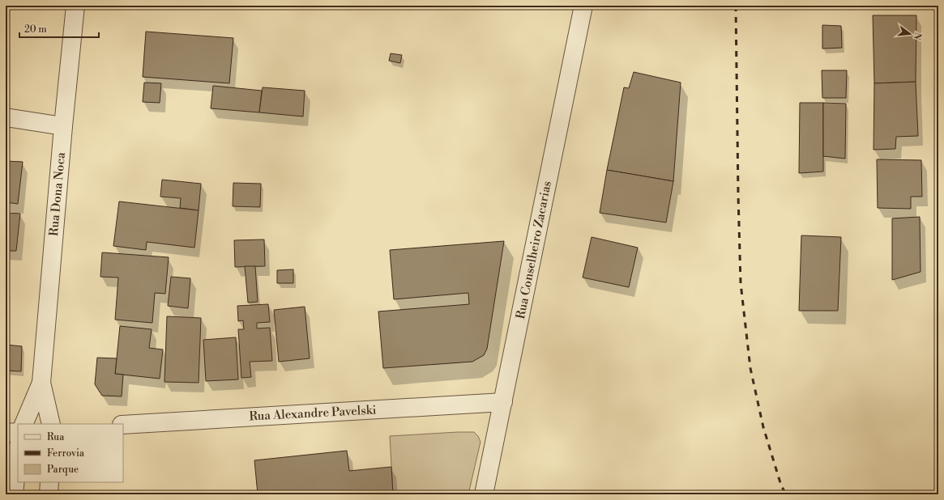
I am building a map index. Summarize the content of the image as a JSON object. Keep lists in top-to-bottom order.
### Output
{
  "streets": {
    "street": ["Rua Dona Noca", "Rua Conselheiro Zacarias", "Rua Alexandre Pavelski"]
  },
  "crossings": [
    ["Rua Conselheiro Zacarias", "Rua Alexandre Pavelski"]
  ],
  "legend": ["Rua", "Ferrovia", "Parque"],
  "scale_bar": "20 m",
  "north": "right"
}
